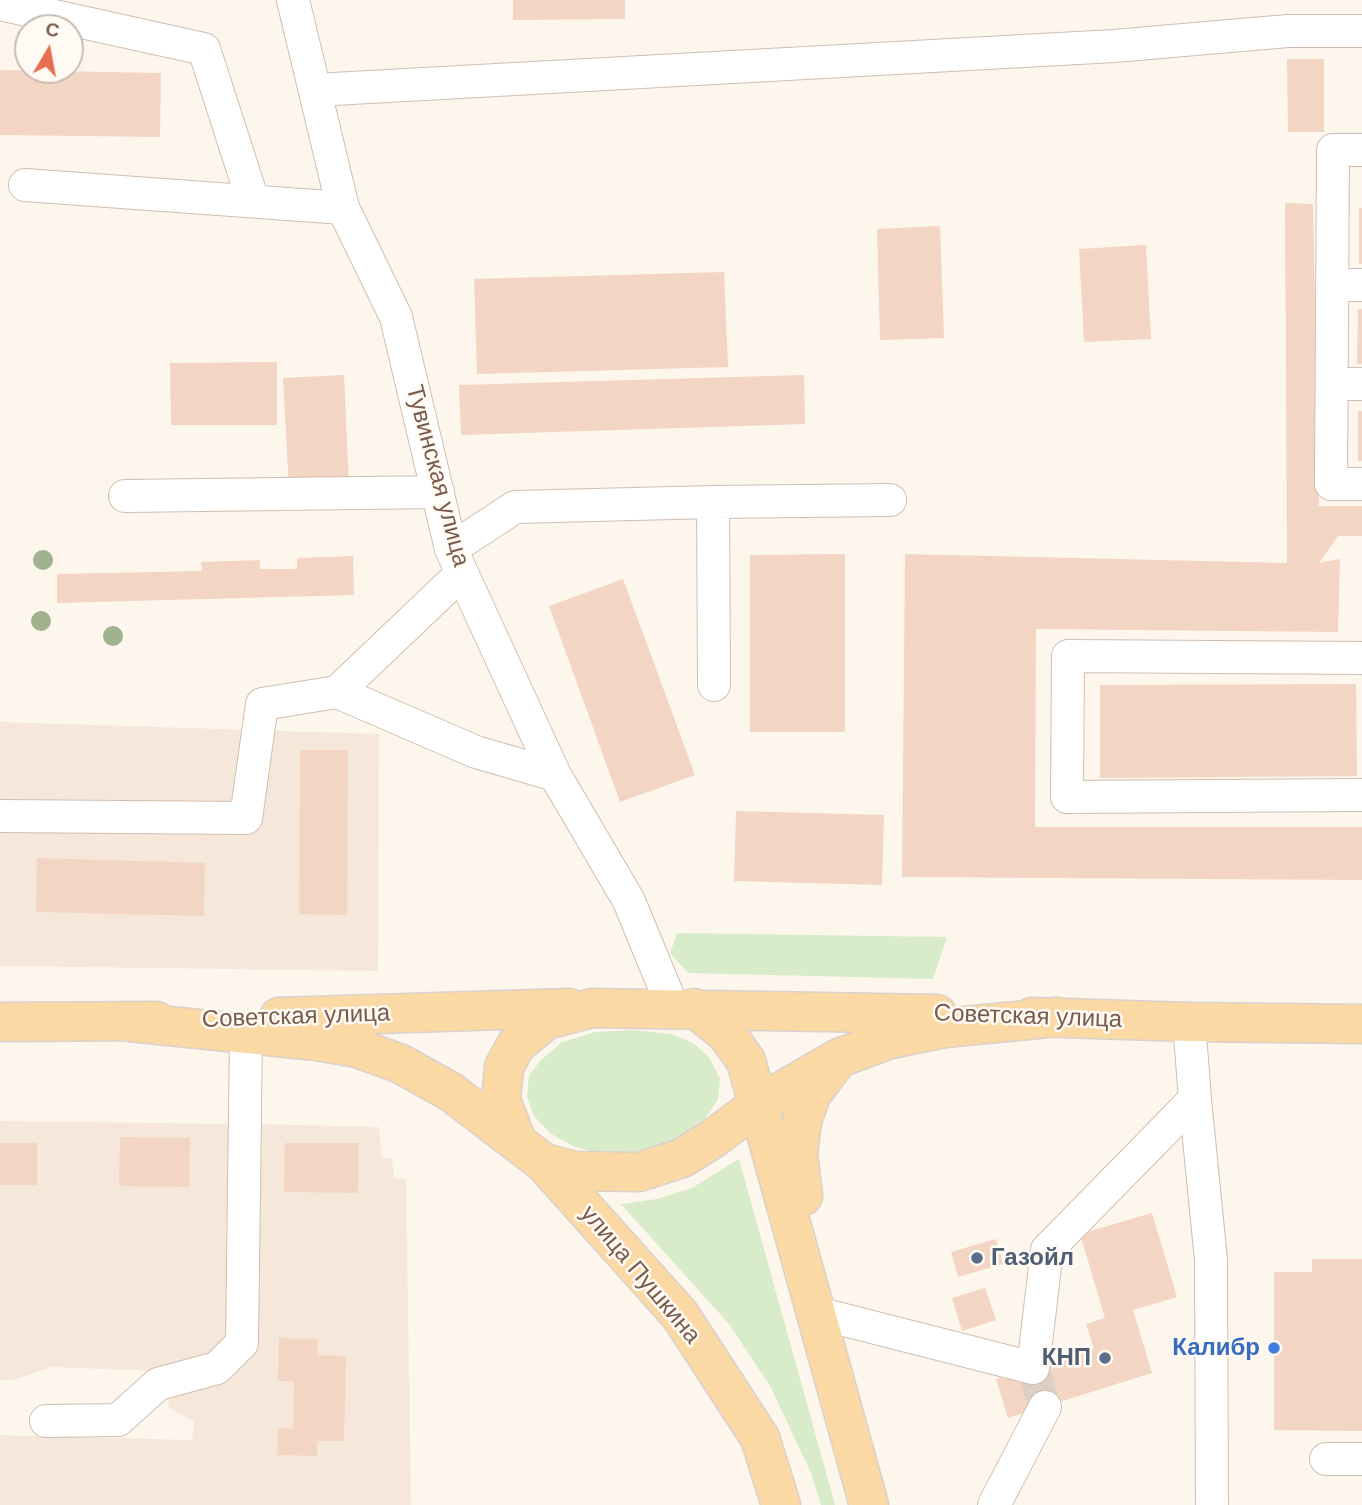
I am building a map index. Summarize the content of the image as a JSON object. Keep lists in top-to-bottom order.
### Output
{
  "streets": {
    "main road": ["Советская улица", "улица Пушкина"],
    "street": ["Тувинская улица"]
  },
  "crossings": [
    ["Тувинская улица", "Советская улица"],
    ["Тувинская улица", "улица Пушкина"],
    ["Советская улица", "улица Пушкина"]
  ],
  "places": ["Газойл", "Калибр", "КНП"],
  "north": "top"
}
